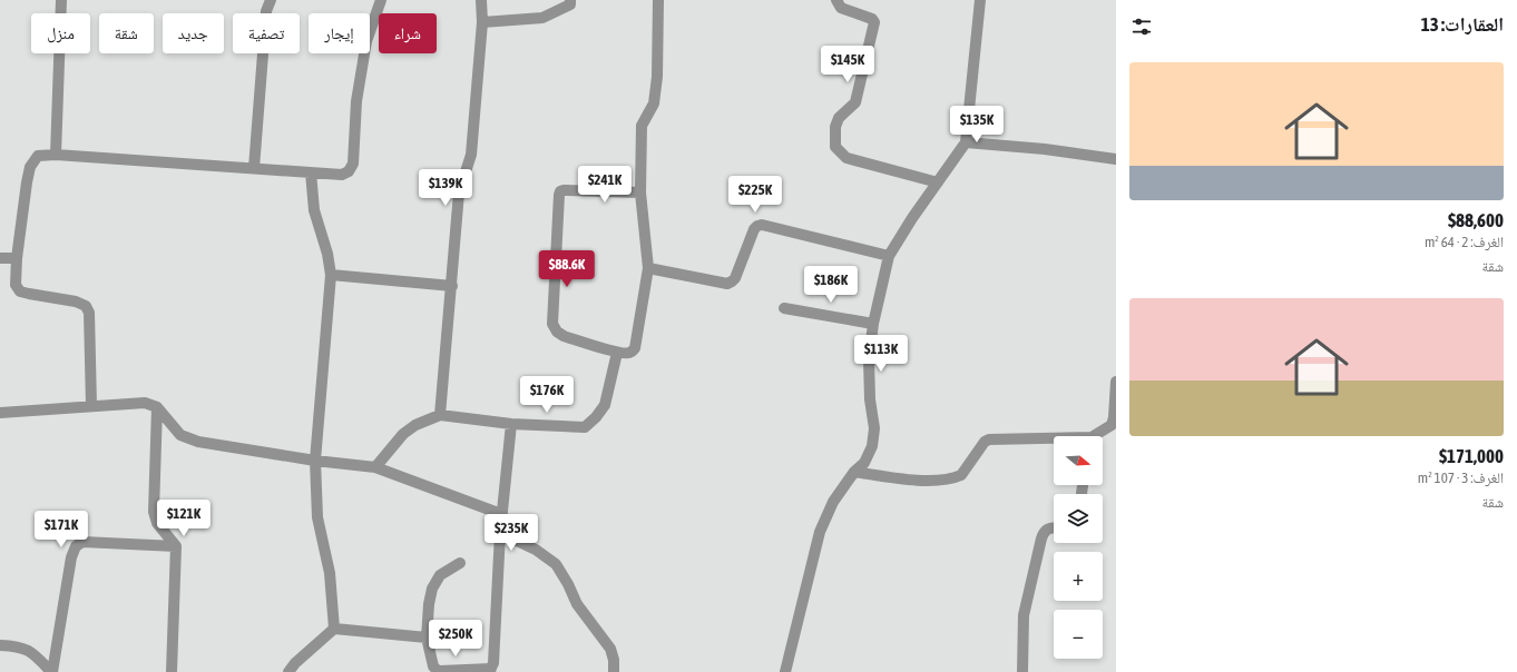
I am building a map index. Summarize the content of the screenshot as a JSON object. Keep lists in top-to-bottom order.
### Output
{
  "north": "right",
  "page": {
    "heading": "العقارات: 13",
    "chip": [
      "شراء",
      "إيجار",
      "تصفية",
      "جديد",
      "شقة",
      "منزل"
    ],
    "price": [
      "$145K",
      "$135K",
      "$241K",
      "$139K",
      "$225K",
      "$88.6K",
      "$186K",
      "$113K",
      "$176K",
      "$121K",
      "$171K",
      "$235K",
      "$250K"
    ],
    "list": [
      {
        "name": "$88,600",
        "note": "الغرف: 2 · 64 m² · شقة"
      },
      {
        "name": "$171,000",
        "note": "الغرف: 3 · 107 m² · شقة"
      }
    ],
    "map_buttons": ["+", "−"]
  }
}
